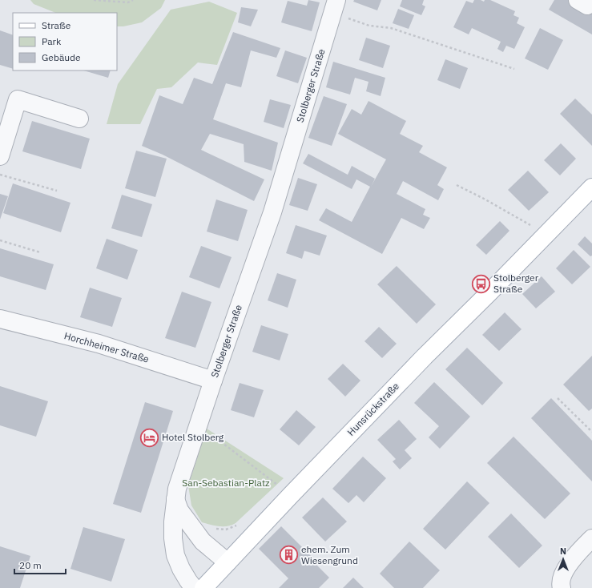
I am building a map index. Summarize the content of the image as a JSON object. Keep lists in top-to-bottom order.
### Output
{
  "streets": {
    "main road": ["Hunsrückstraße"],
    "street": ["Stolberger Straße", "Horchheimer Straße"]
  },
  "crossings": [
    ["Stolberger Straße", "Horchheimer Straße"]
  ],
  "parks": ["San-Sebastian-Platz"],
  "places": {
    "bus stop": ["Stolberger Straße"],
    "hotel": ["Hotel Stolberg"],
    "building": ["ehem. Zum Wiesengrund"]
  },
  "legend": ["Straße", "Park", "Gebäude"],
  "scale_bar": "20 m",
  "north": "top"
}
